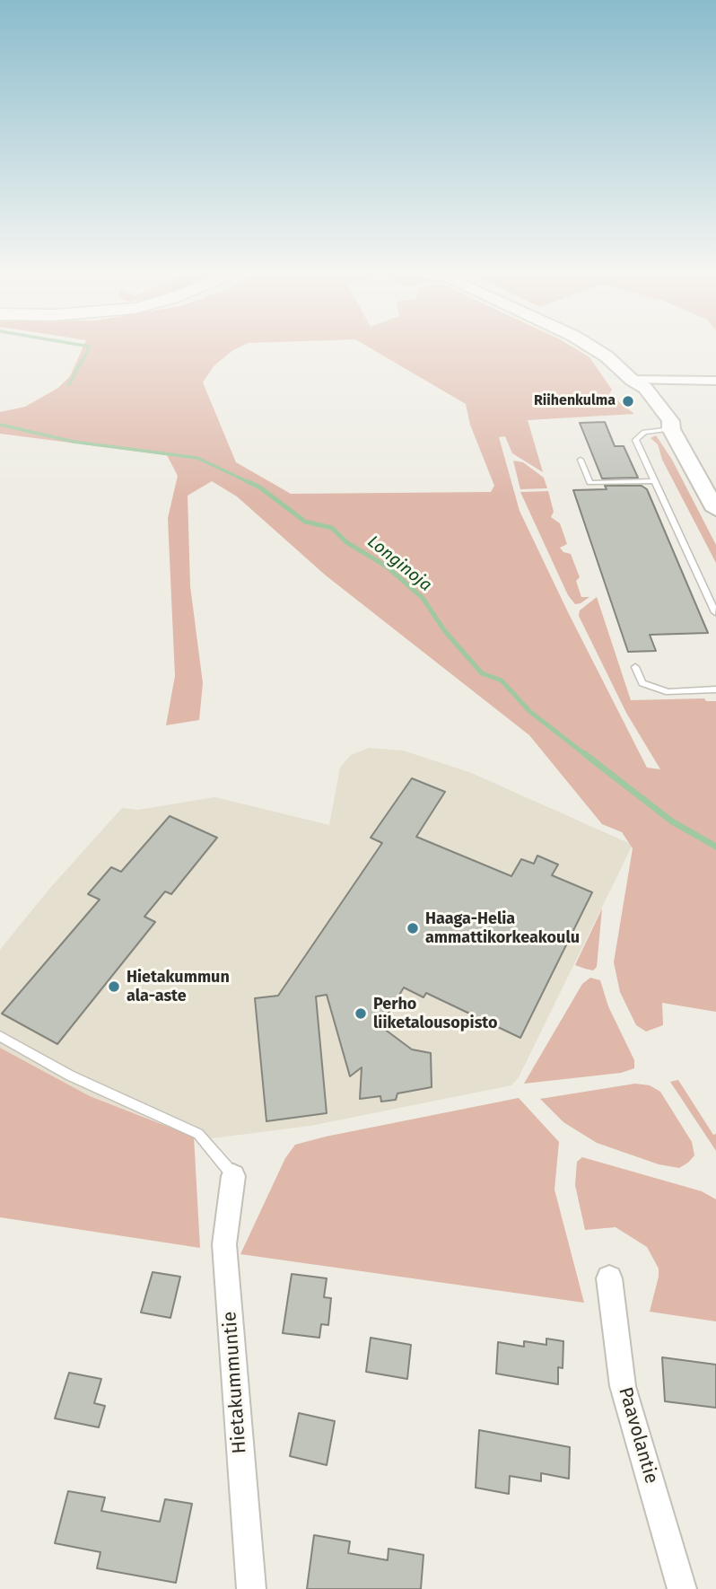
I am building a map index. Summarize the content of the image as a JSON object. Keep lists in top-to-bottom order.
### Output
{
  "streets": {
    "street": ["Hietakummuntie", "Paavolantie"]
  },
  "water": ["Longinoja"],
  "places": [
    "Riihenkulma",
    "Haaga-Helia ammattikorkeakoulu",
    "Hietakummun ala-aste",
    "Perho liiketalousopisto"
  ]
}
